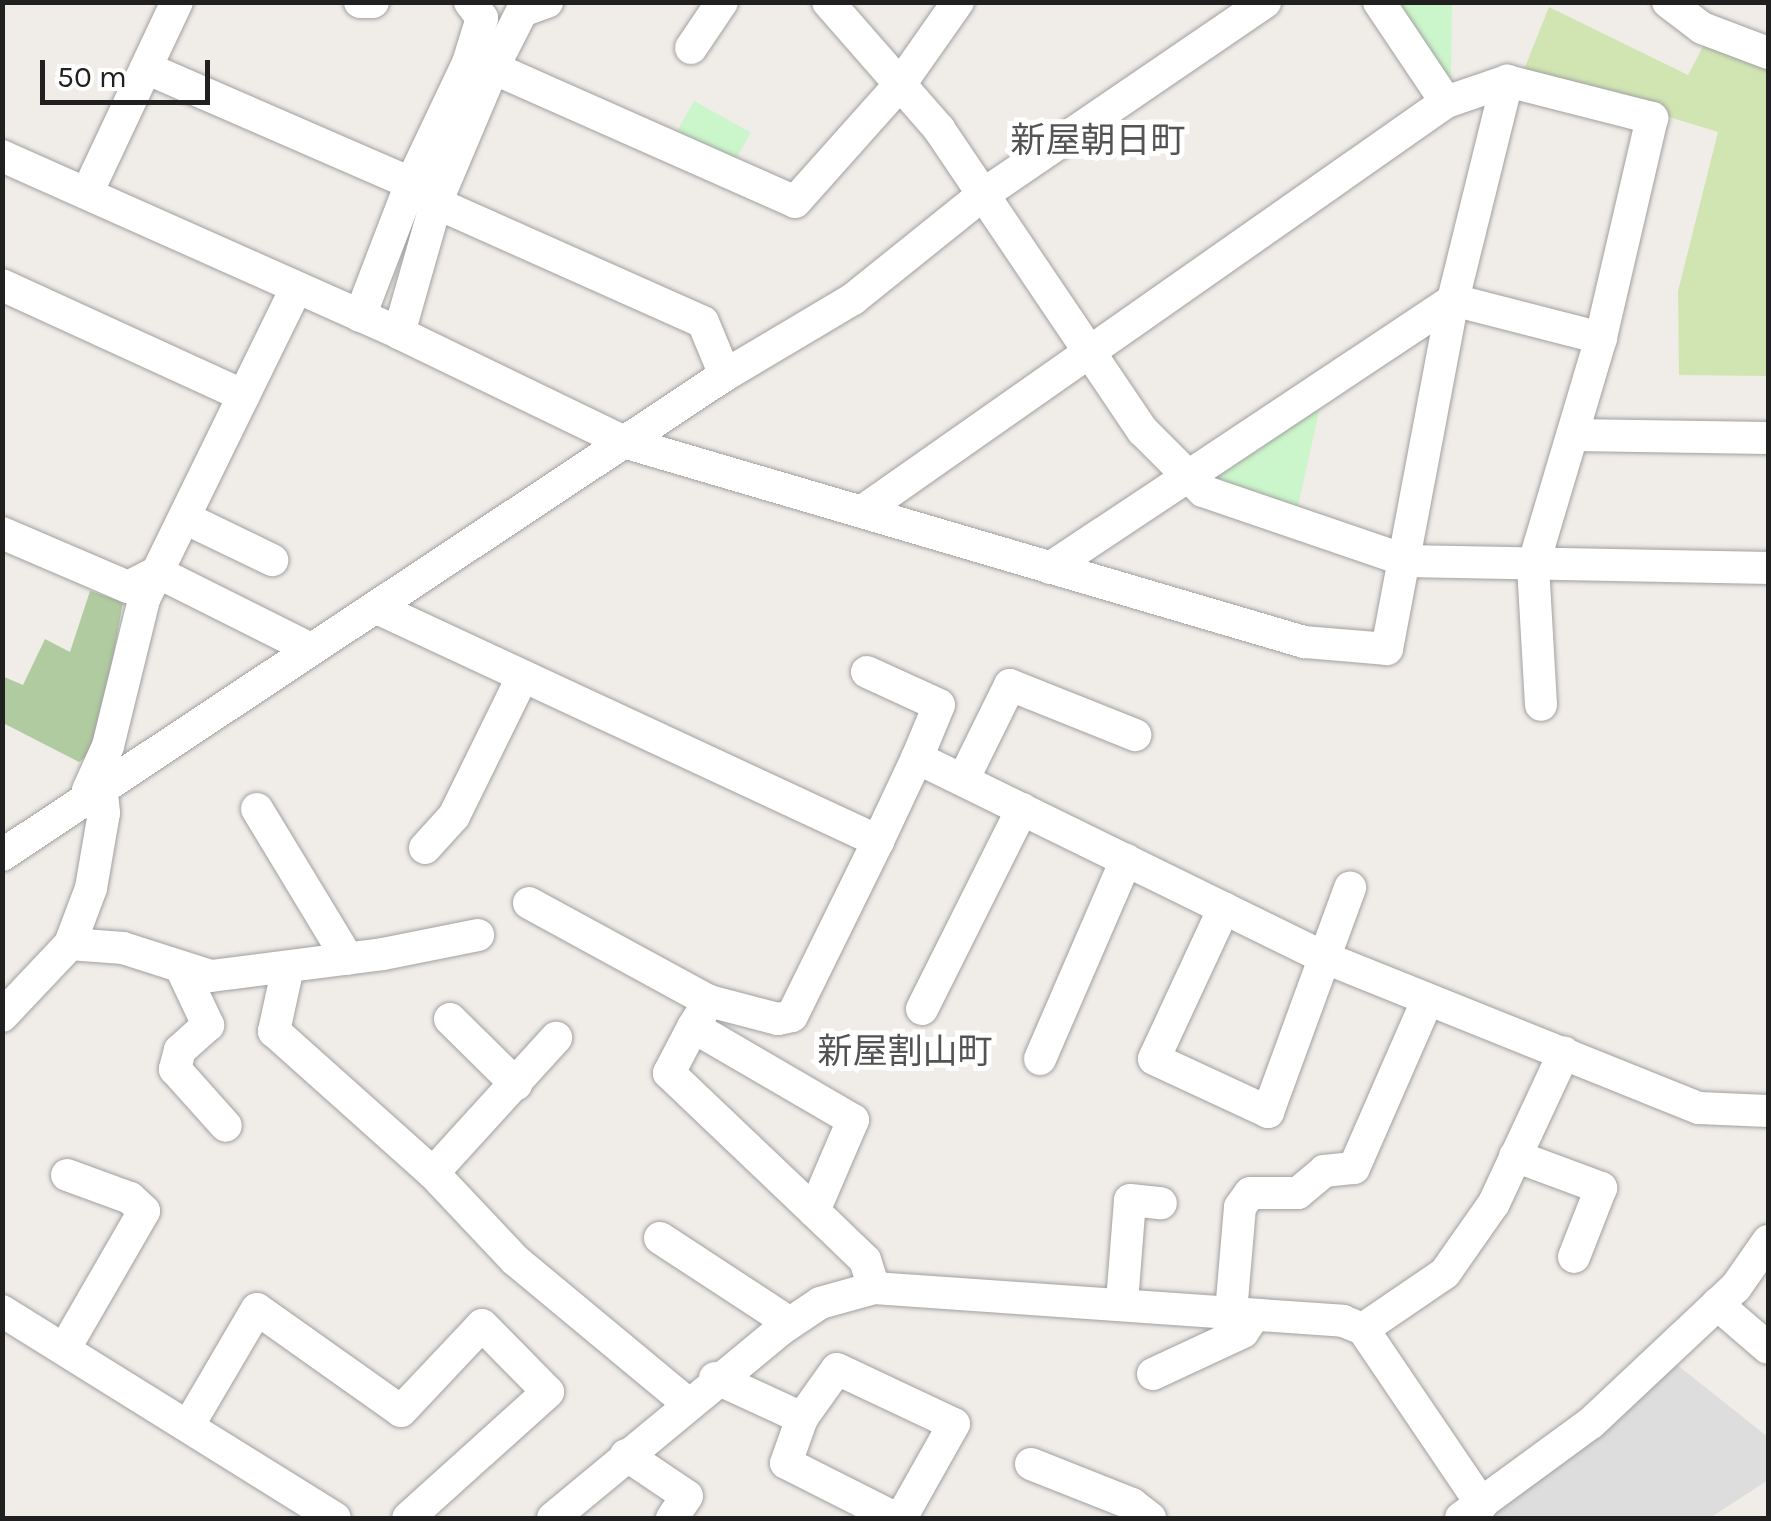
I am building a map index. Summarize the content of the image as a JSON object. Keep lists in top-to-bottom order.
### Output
{
  "districts": ["新屋朝日町", "新屋割山町"],
  "scale_bar": "50 m"
}
